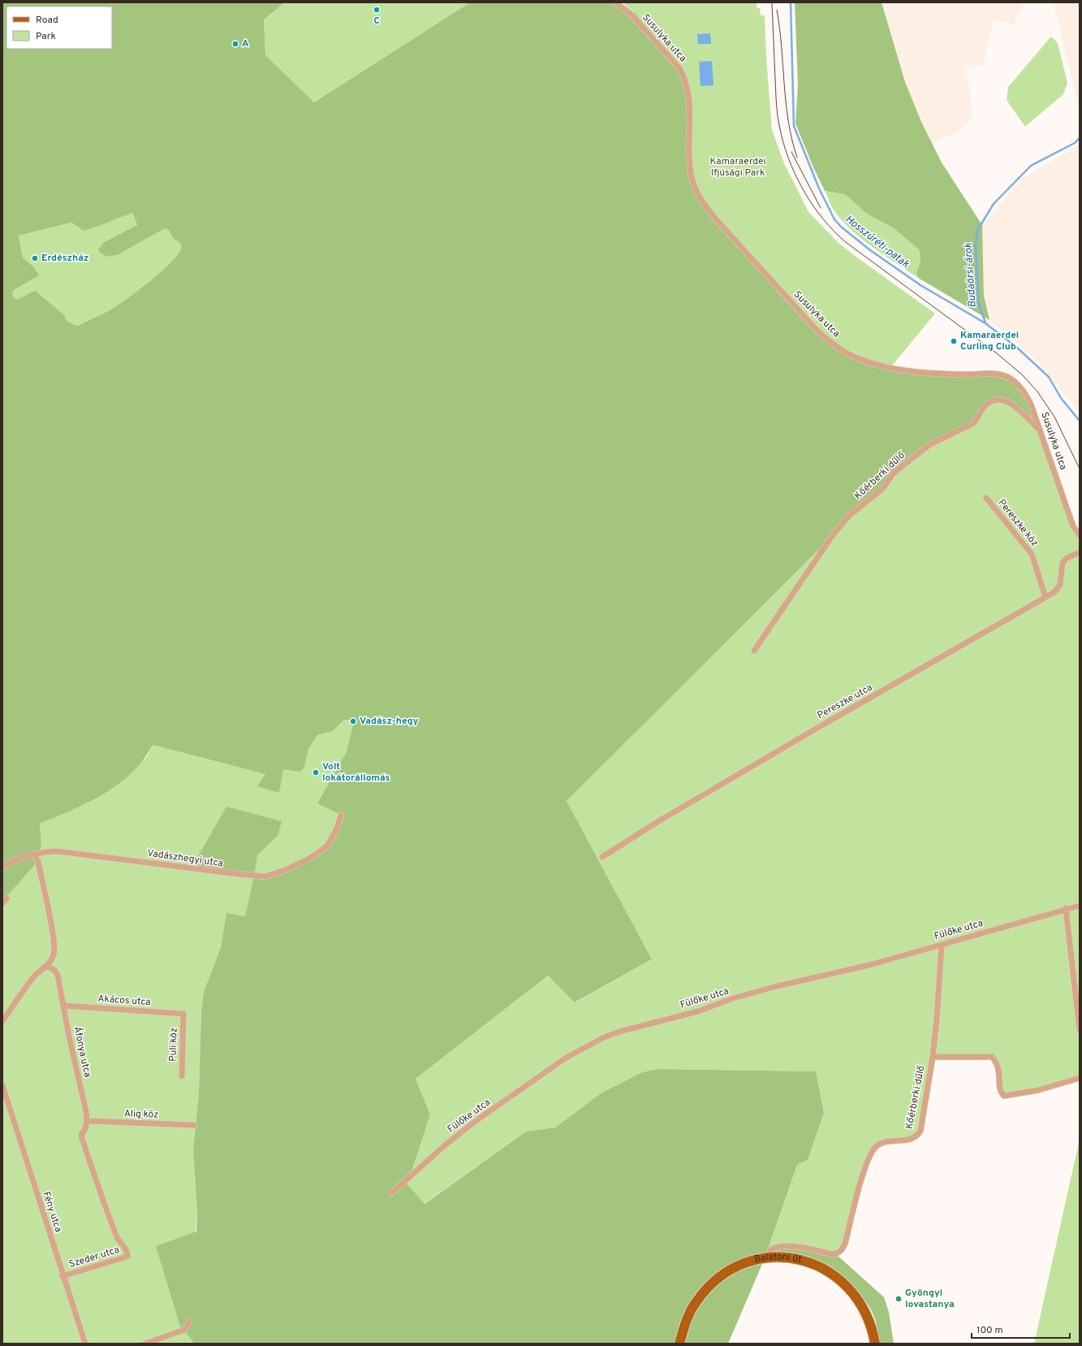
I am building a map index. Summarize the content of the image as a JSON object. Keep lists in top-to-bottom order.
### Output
{
  "streets": {
    "main road": ["Balatoni út"],
    "street": [
      "Susulyka utca",
      "Kőérberki dűlő",
      "Pereszke köz",
      "Pereszke utca",
      "Vadászhegyi utca",
      "Fülőke utca",
      "Akácos utca",
      "Puli köz",
      "Áfonya utca",
      "Alig köz",
      "Fény utca",
      "Szeder utca"
    ]
  },
  "crossings": [
    ["Susulyka utca", "Kőérberki dűlő"],
    ["Kőérberki dűlő", "Fülőke utca"],
    ["Kőérberki dűlő", "Balatoni út"],
    ["Pereszke köz", "Pereszke utca"],
    ["Akácos utca", "Puli köz"],
    ["Akácos utca", "Áfonya utca"],
    ["Áfonya utca", "Alig köz"],
    ["Áfonya utca", "Szeder utca"],
    ["Alig köz", "Szeder utca"],
    ["Fény utca", "Szeder utca"]
  ],
  "water": ["Hosszúréti-patak", "Budaörsi-árok"],
  "parks": ["Kamaraerdei Ifjúsági Park"],
  "places": [
    "C",
    "A",
    "Erdészház",
    "Kamaraerdei Curling Club",
    "Vadász-hegy",
    "Volt lokátorállomás",
    "Gyöngyi lovastanya"
  ],
  "legend": ["Road", "Park"],
  "scale_bar": "100 m"
}
